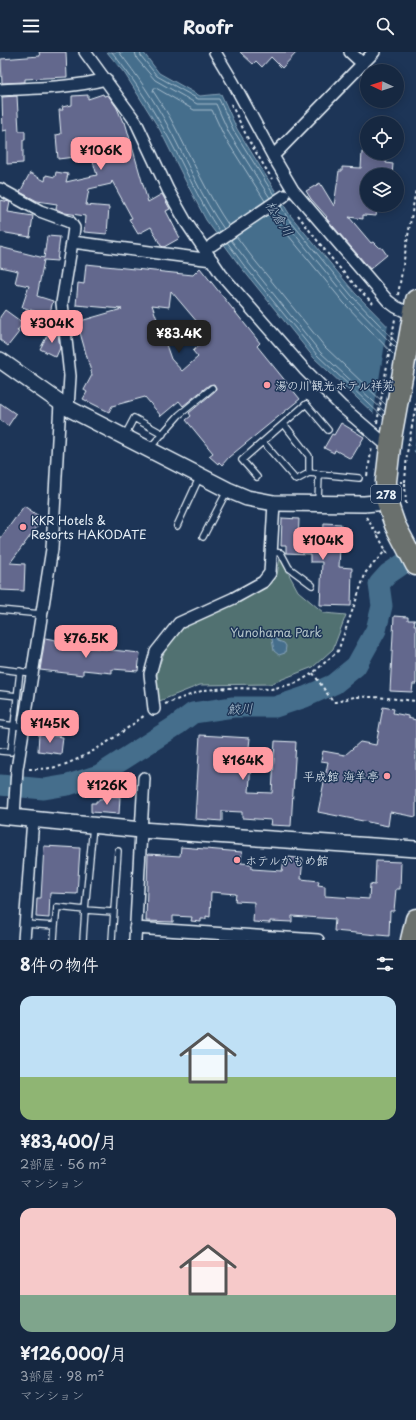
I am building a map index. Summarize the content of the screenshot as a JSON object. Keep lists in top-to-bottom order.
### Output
{
  "streets": {
    "highway": ["278"]
  },
  "water": ["松倉川", "鮫川"],
  "parks": ["Yunohama Park"],
  "places": [
    "湯の川観光ホテル祥苑",
    "KKR Hotels & Resorts HAKODATE",
    "平成館 海羊亭",
    "ホテルかもめ館"
  ],
  "north": "left",
  "page": {
    "header": "Roofr",
    "price": [
      "¥106K",
      "¥304K",
      "¥83.4K",
      "¥104K",
      "¥76.5K",
      "¥145K",
      "¥164K",
      "¥126K"
    ],
    "heading": "8件の物件",
    "list": [
      {
        "name": "¥83,400/月",
        "note": "2部屋 · 56 m² · マンション"
      },
      {
        "name": "¥126,000/月",
        "note": "3部屋 · 98 m² · マンション"
      }
    ]
  }
}
